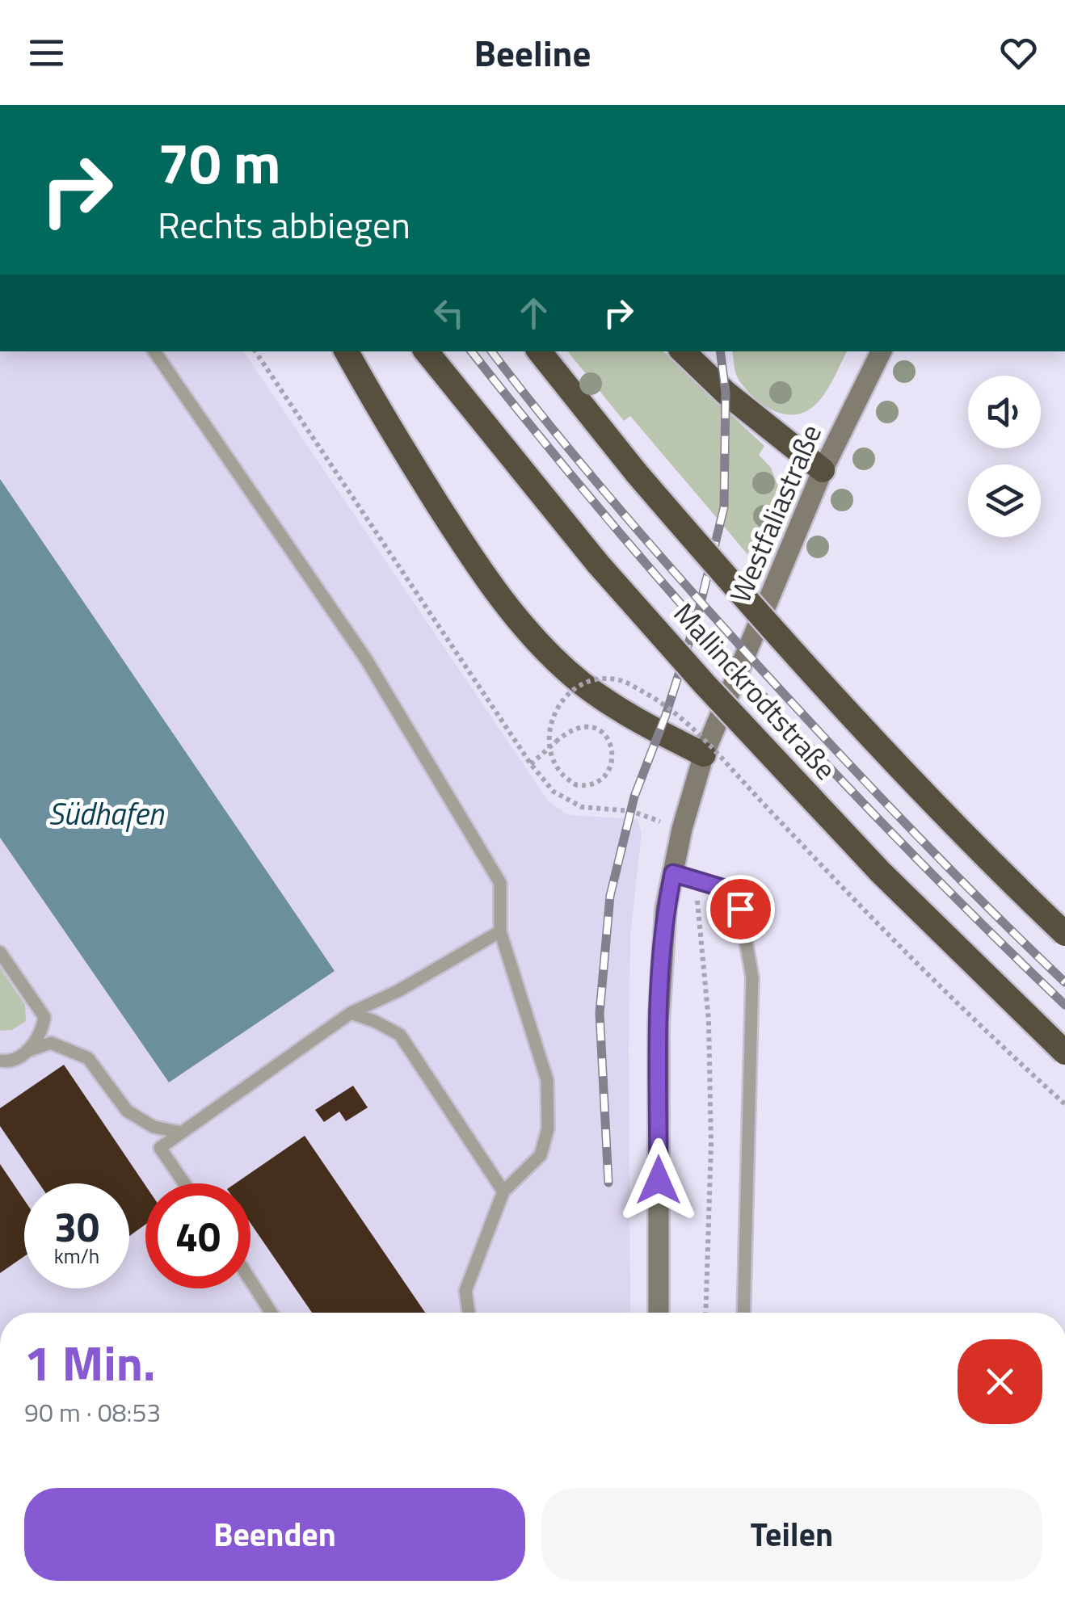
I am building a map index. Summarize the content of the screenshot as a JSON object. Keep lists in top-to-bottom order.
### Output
{
  "streets": {
    "highway": ["Mallinckrodtstraße"],
    "street": ["Westfaliastraße"]
  },
  "water": ["Südhafen"],
  "page": {
    "header": "Beeline",
    "turn": ["70 m", "Rechts abbiegen"],
    "speed": "30 km/h",
    "limit": "40",
    "heading": ["1 Min.", "90 m · 08:53"],
    "buttons": ["Beenden", "Teilen"]
  }
}
